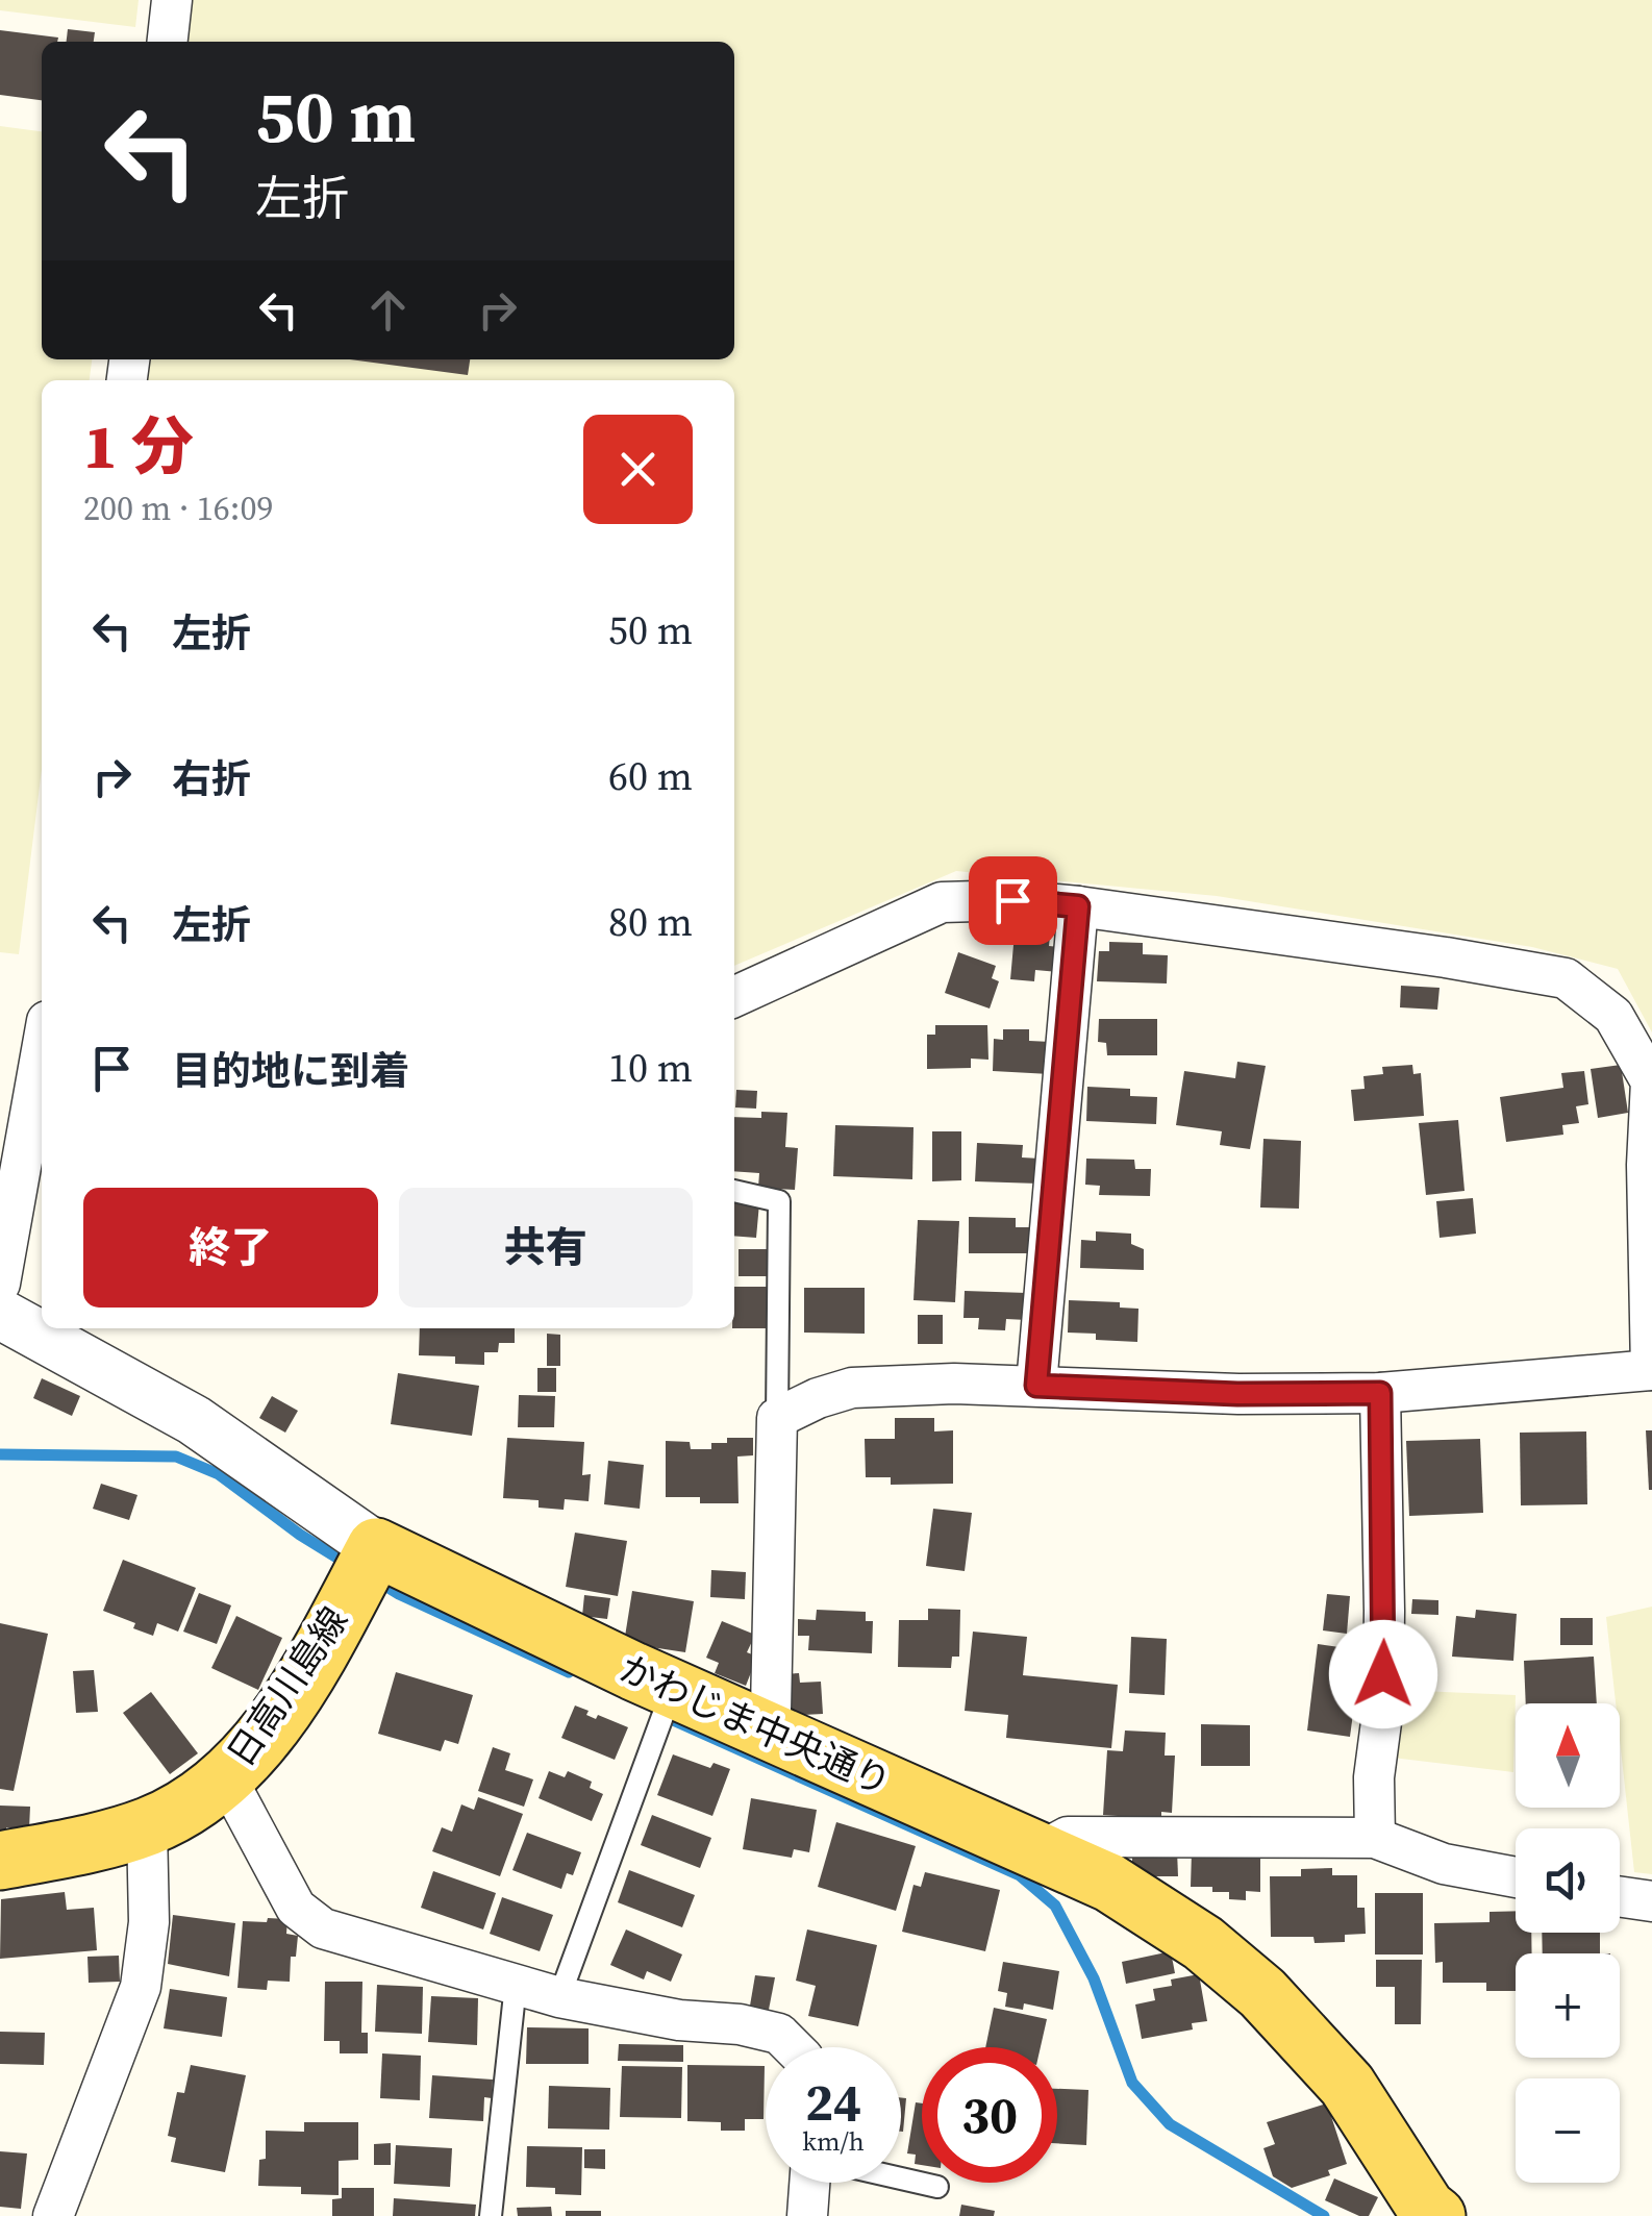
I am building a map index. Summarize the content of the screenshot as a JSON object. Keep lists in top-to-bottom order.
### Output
{
  "streets": {
    "main road": ["日高川島線", "かわじま中央通り"]
  },
  "crossings": [
    ["日高川島線", "かわじま中央通り"]
  ],
  "north": "top",
  "page": {
    "turn": ["50 m", "左折"],
    "heading": ["1 分", "200 m · 16:09"],
    "list": [
      {
        "name": "左折",
        "value": "50 m"
      },
      {
        "name": "右折",
        "value": "60 m"
      },
      {
        "name": "左折",
        "value": "80 m"
      },
      {
        "name": "目的地に到着",
        "value": "10 m"
      }
    ],
    "buttons": ["終了", "共有"],
    "map_buttons": ["+", "−"],
    "speed": "24 km/h",
    "limit": "30"
  }
}
